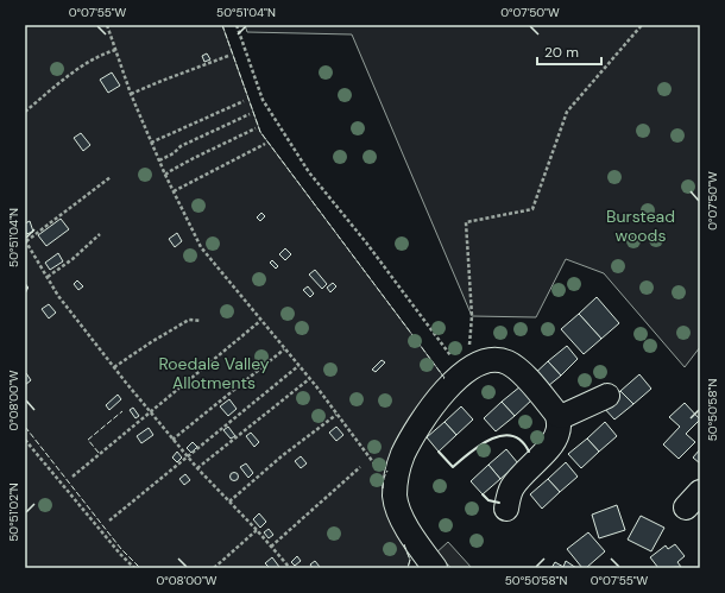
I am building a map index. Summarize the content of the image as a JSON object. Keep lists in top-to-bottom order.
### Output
{
  "parks": ["Burstead woods", "Roedale Valley Allotments"],
  "scale_bar": "20 m",
  "coordinates": [
    "0°07'55\"W",
    "50°51'04\"N",
    "0°07'50\"W",
    "0°08'00\"W",
    "50°50'58\"N",
    "50°51'02\"N"
  ]
}
